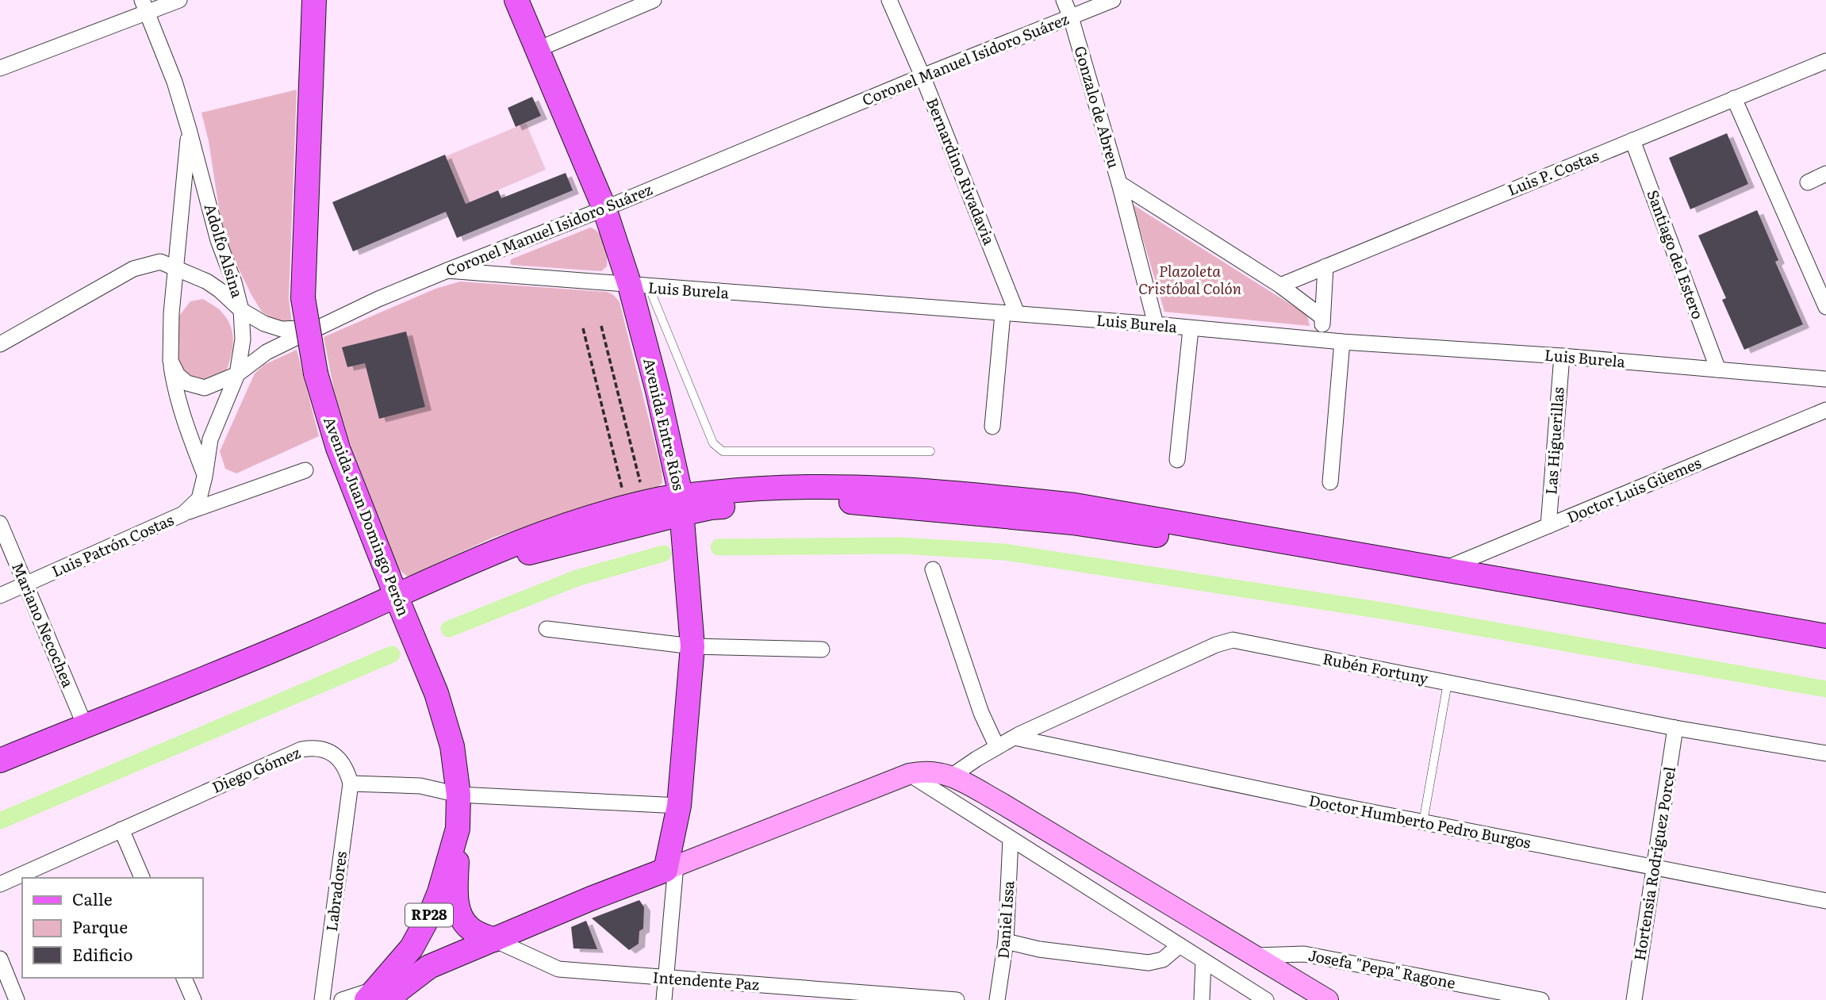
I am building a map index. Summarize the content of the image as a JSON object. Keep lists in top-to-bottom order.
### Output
{
  "streets": {
    "main road": ["Avenida Entre Ríos", "Avenida Juan Domingo Perón", "RP28"],
    "street": [
      "Coronel Manuel Isidoro Suárez",
      "Gonzalo de Abreu",
      "Bernardino Rivadavia",
      "Luis P. Costas",
      "Adolfo Alsina",
      "Santiago del Estero",
      "Luis Burela",
      "Las Higuerillas",
      "Doctor Luis Güemes",
      "Luis Patrón Costas",
      "Mariano Necochea",
      "Rubén Fortuny",
      "Diego Gómez",
      "Doctor Humberto Pedro Burgos",
      "Hortensia Rodríguez Porcel",
      "Labradores",
      "Daniel Issa",
      "Josefa \"Pepa\" Ragone",
      "Intendente Paz"
    ]
  },
  "crossings": [
    ["Coronel Manuel Isidoro Suárez", "Gonzalo de Abreu"],
    ["Coronel Manuel Isidoro Suárez", "Bernardino Rivadavia"],
    ["Coronel Manuel Isidoro Suárez", "Adolfo Alsina"],
    ["Coronel Manuel Isidoro Suárez", "Luis Burela"],
    ["Coronel Manuel Isidoro Suárez", "Avenida Entre Ríos"],
    ["Gonzalo de Abreu", "Luis P. Costas"],
    ["Gonzalo de Abreu", "Luis Burela"],
    ["Bernardino Rivadavia", "Luis Burela"],
    ["Luis P. Costas", "Santiago del Estero"],
    ["Adolfo Alsina", "Luis Patrón Costas"],
    ["Santiago del Estero", "Luis Burela"],
    ["Luis Burela", "Avenida Entre Ríos"],
    ["Luis Burela", "Las Higuerillas"],
    ["Las Higuerillas", "Doctor Luis Güemes"],
    ["Luis Patrón Costas", "Mariano Necochea"],
    ["Rubén Fortuny", "Doctor Humberto Pedro Burgos"],
    ["Rubén Fortuny", "Hortensia Rodríguez Porcel"],
    ["Diego Gómez", "Labradores"],
    ["Doctor Humberto Pedro Burgos", "Hortensia Rodríguez Porcel"]
  ],
  "parks": ["Plazoleta Cristóbal Colón"],
  "legend": ["Calle", "Parque", "Edificio"]
}
